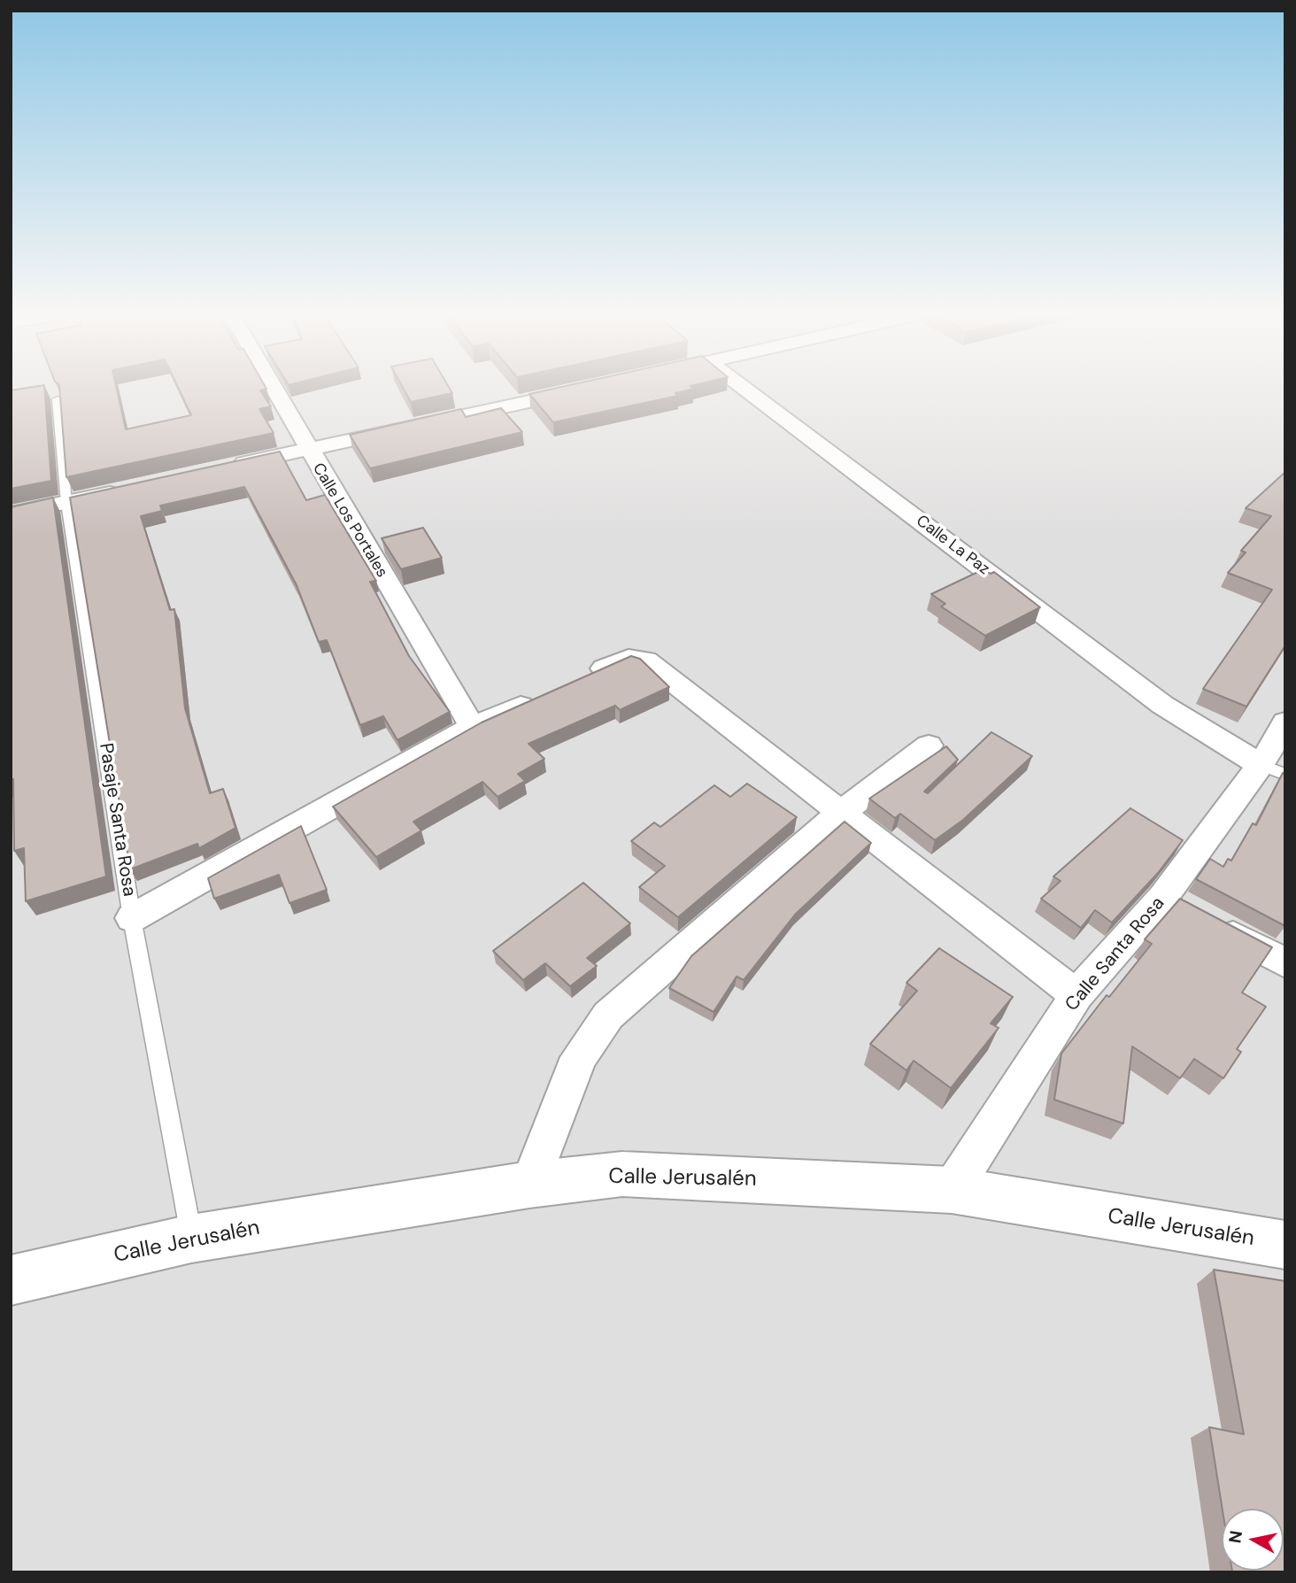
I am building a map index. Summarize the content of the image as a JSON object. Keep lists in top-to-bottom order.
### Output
{
  "streets": {
    "street": [
      "Calle Los Portales",
      "Calle La Paz",
      "Calle Santa Rosa",
      "Calle Jerusalén"
    ],
    "lane": ["Pasaje Santa Rosa"]
  },
  "crossings": [
    ["Calle La Paz", "Calle Santa Rosa"],
    ["Pasaje Santa Rosa", "Calle Jerusalén"],
    ["Calle Santa Rosa", "Calle Jerusalén"]
  ],
  "north": "left"
}
